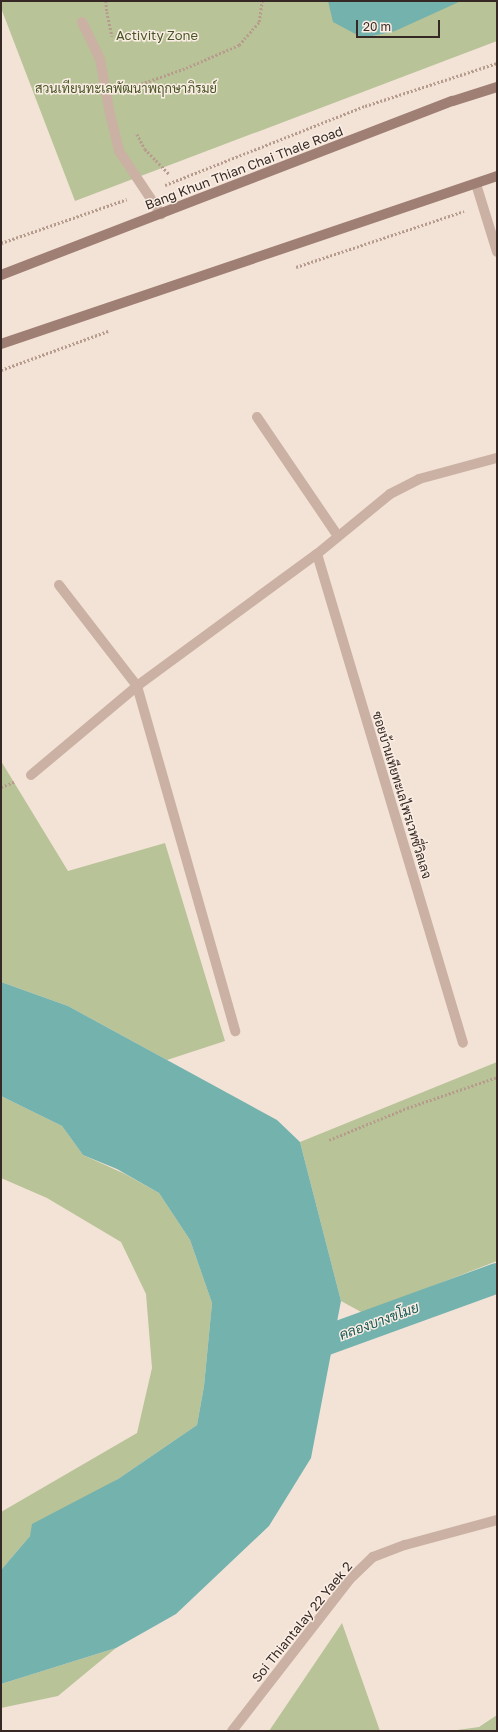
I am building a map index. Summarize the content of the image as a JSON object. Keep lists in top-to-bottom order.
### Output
{
  "streets": {
    "main road": ["Bang Khun Thian Chai Thale Road"],
    "street": ["ซอยบ้านเทียทะเลไพรเวทซี่วิลเลจ", "Soi Thiantalay 22 Yaek 2"]
  },
  "water": ["คลองบางขโมย"],
  "parks": ["Activity Zone", "สวนเทียนทะเลพัฒนาพฤกษาภิรมย์"],
  "scale_bar": "20 m"
}
